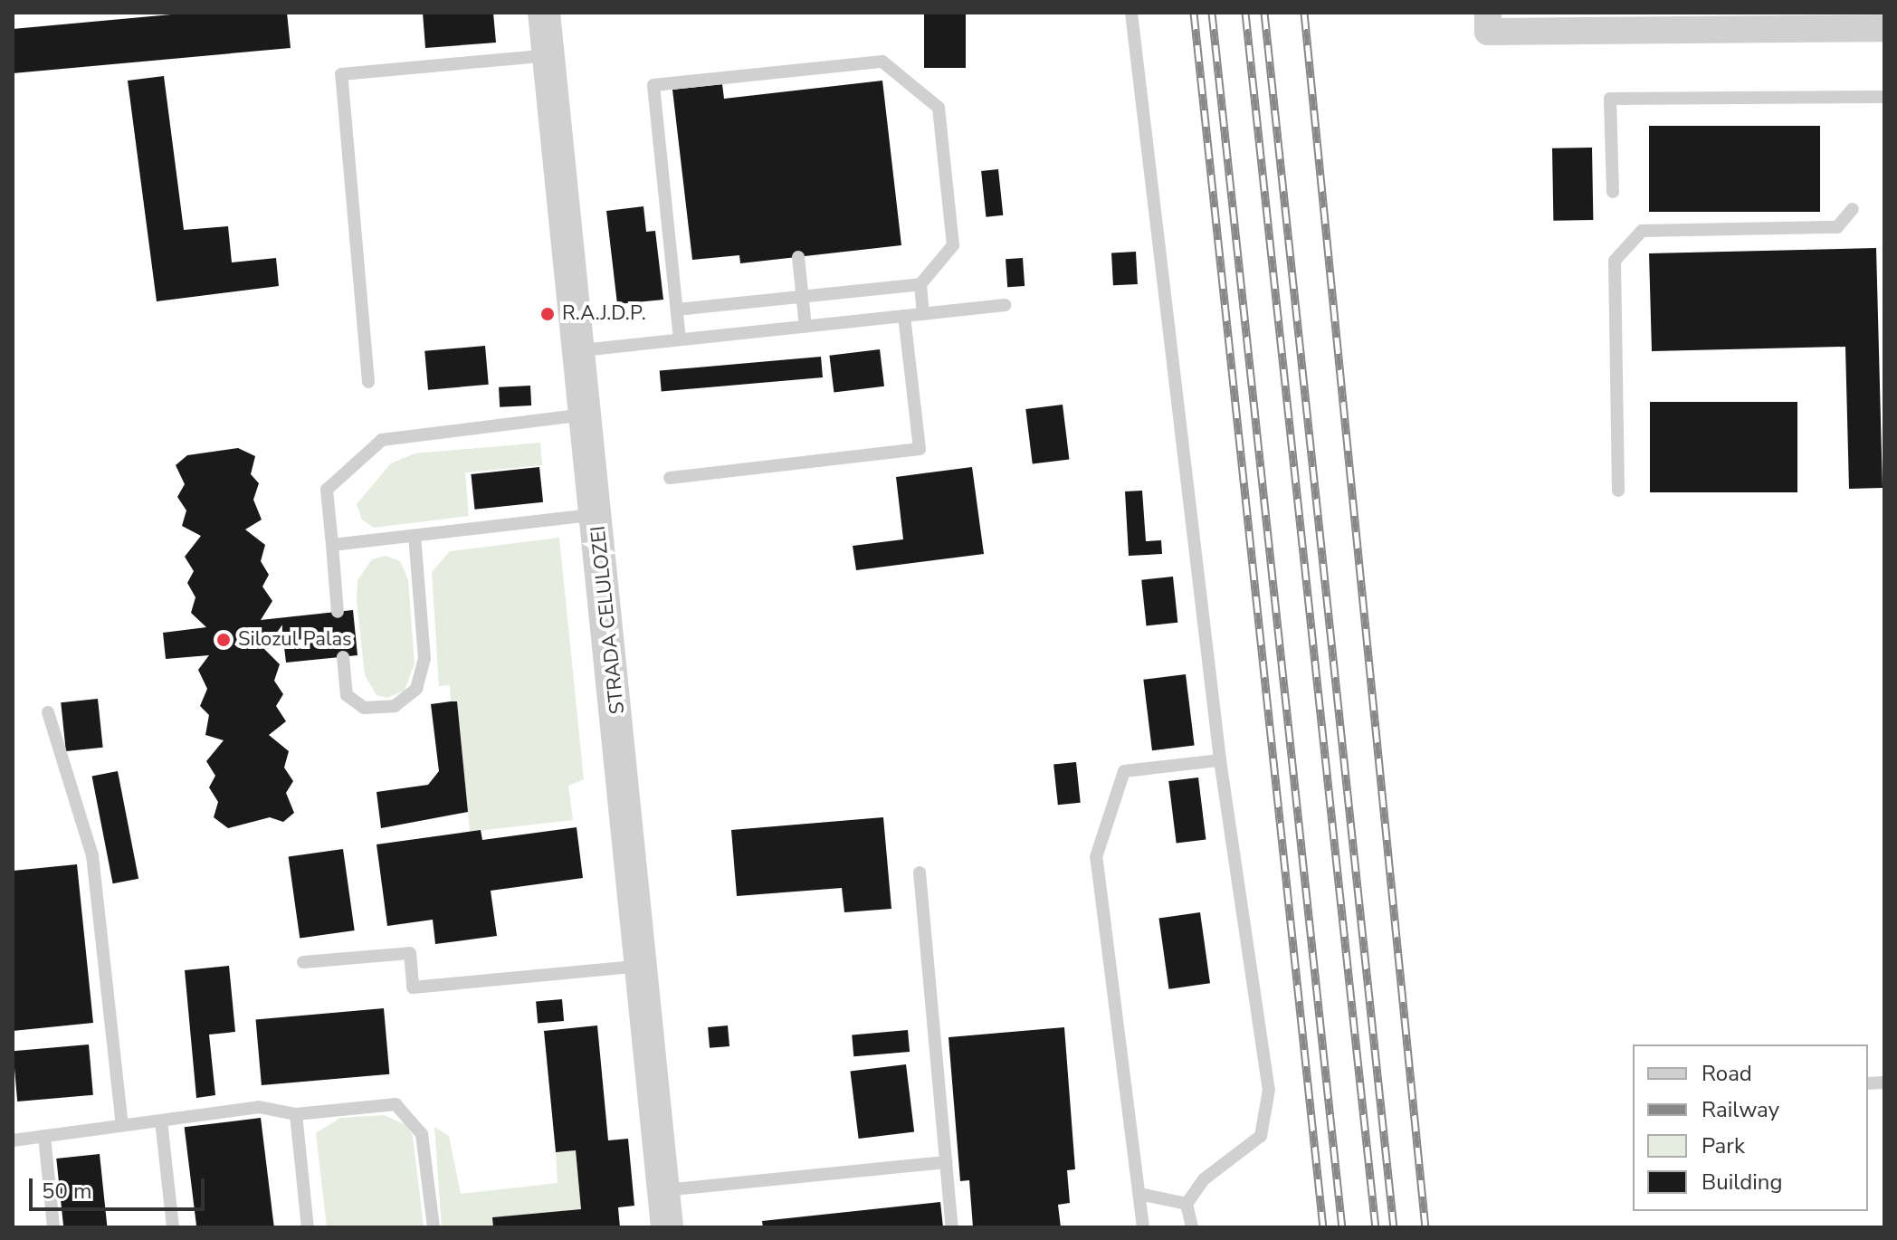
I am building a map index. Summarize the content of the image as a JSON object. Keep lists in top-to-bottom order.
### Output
{
  "streets": {
    "street": ["STRADA CELULOZEI"]
  },
  "places": ["R.A.J.D.P.", "Silozul Palas"],
  "legend": [
    "Road",
    "Railway",
    "Park",
    "Building"
  ],
  "scale_bar": "50 m"
}
